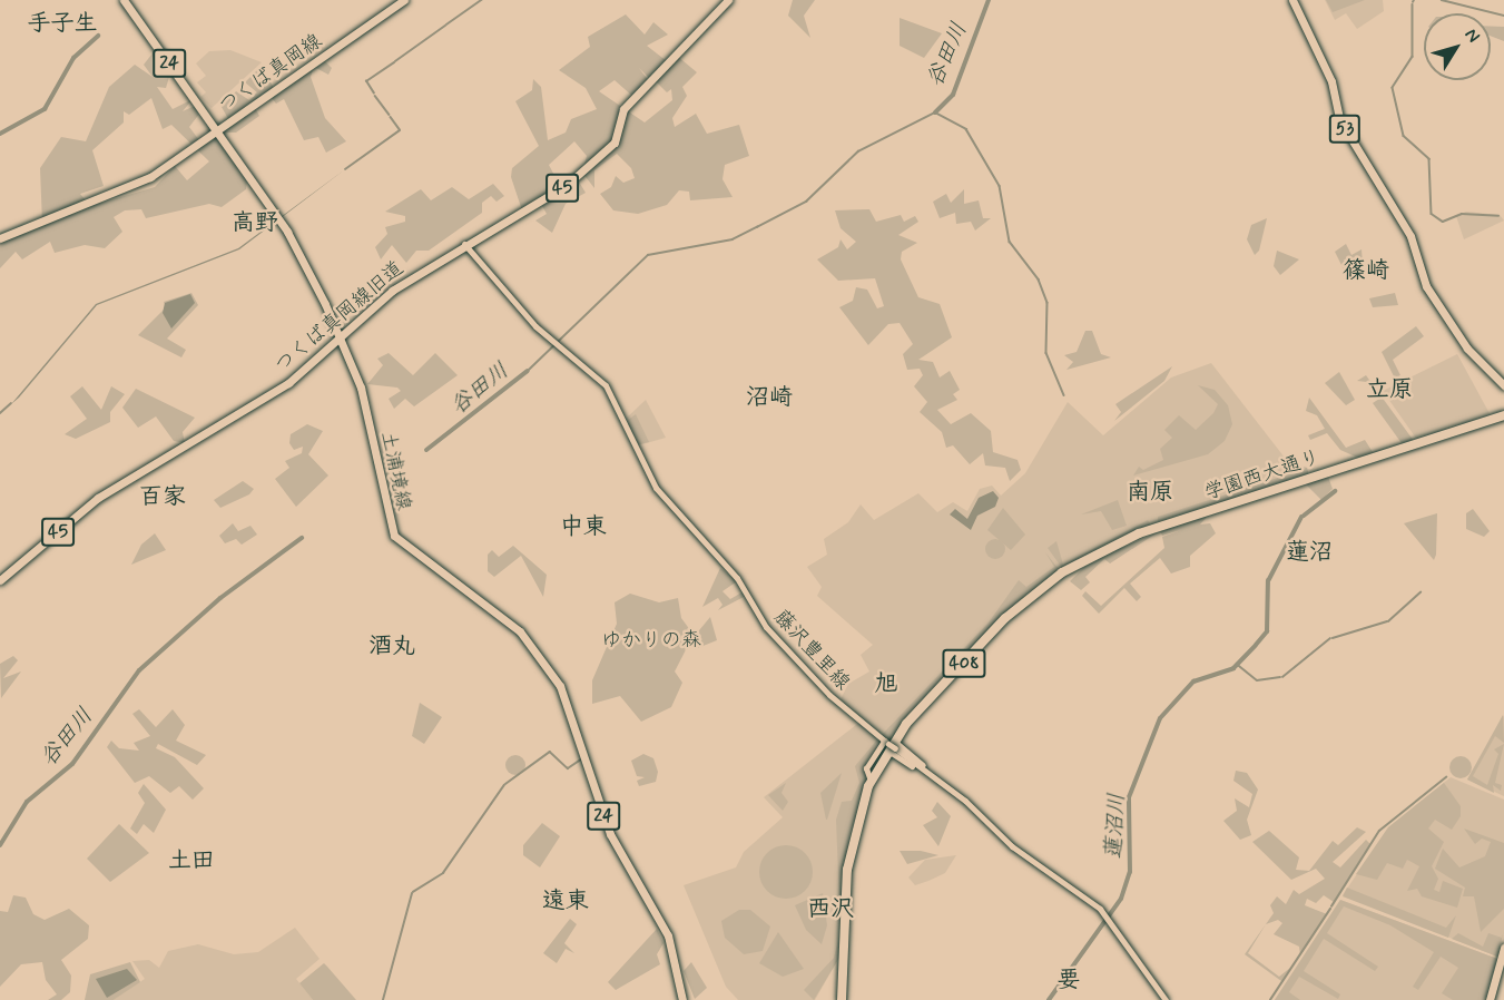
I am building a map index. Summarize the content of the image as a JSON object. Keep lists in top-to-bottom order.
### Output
{
  "streets": {
    "highway": ["学園西大通り", "408"],
    "main road": [
      "24",
      "つくば真岡線",
      "53",
      "45",
      "つくば真岡線旧道",
      "土浦境線",
      "藤沢豊里線"
    ]
  },
  "crossings": [
    ["つくば真岡線", "土浦境線"],
    ["つくば真岡線旧道", "土浦境線"],
    ["つくば真岡線旧道", "藤沢豊里線"],
    ["学園西大通り", "藤沢豊里線"]
  ],
  "districts": [
    "手子生",
    "高野",
    "篠崎",
    "立原",
    "沼崎",
    "南原",
    "百家",
    "中東",
    "蓮沼",
    "酒丸",
    "旭",
    "土田",
    "遠東",
    "西沢",
    "要"
  ],
  "water": ["谷田川", "蓮沼川"],
  "parks": ["ゆかりの森"],
  "north": "top right"
}
